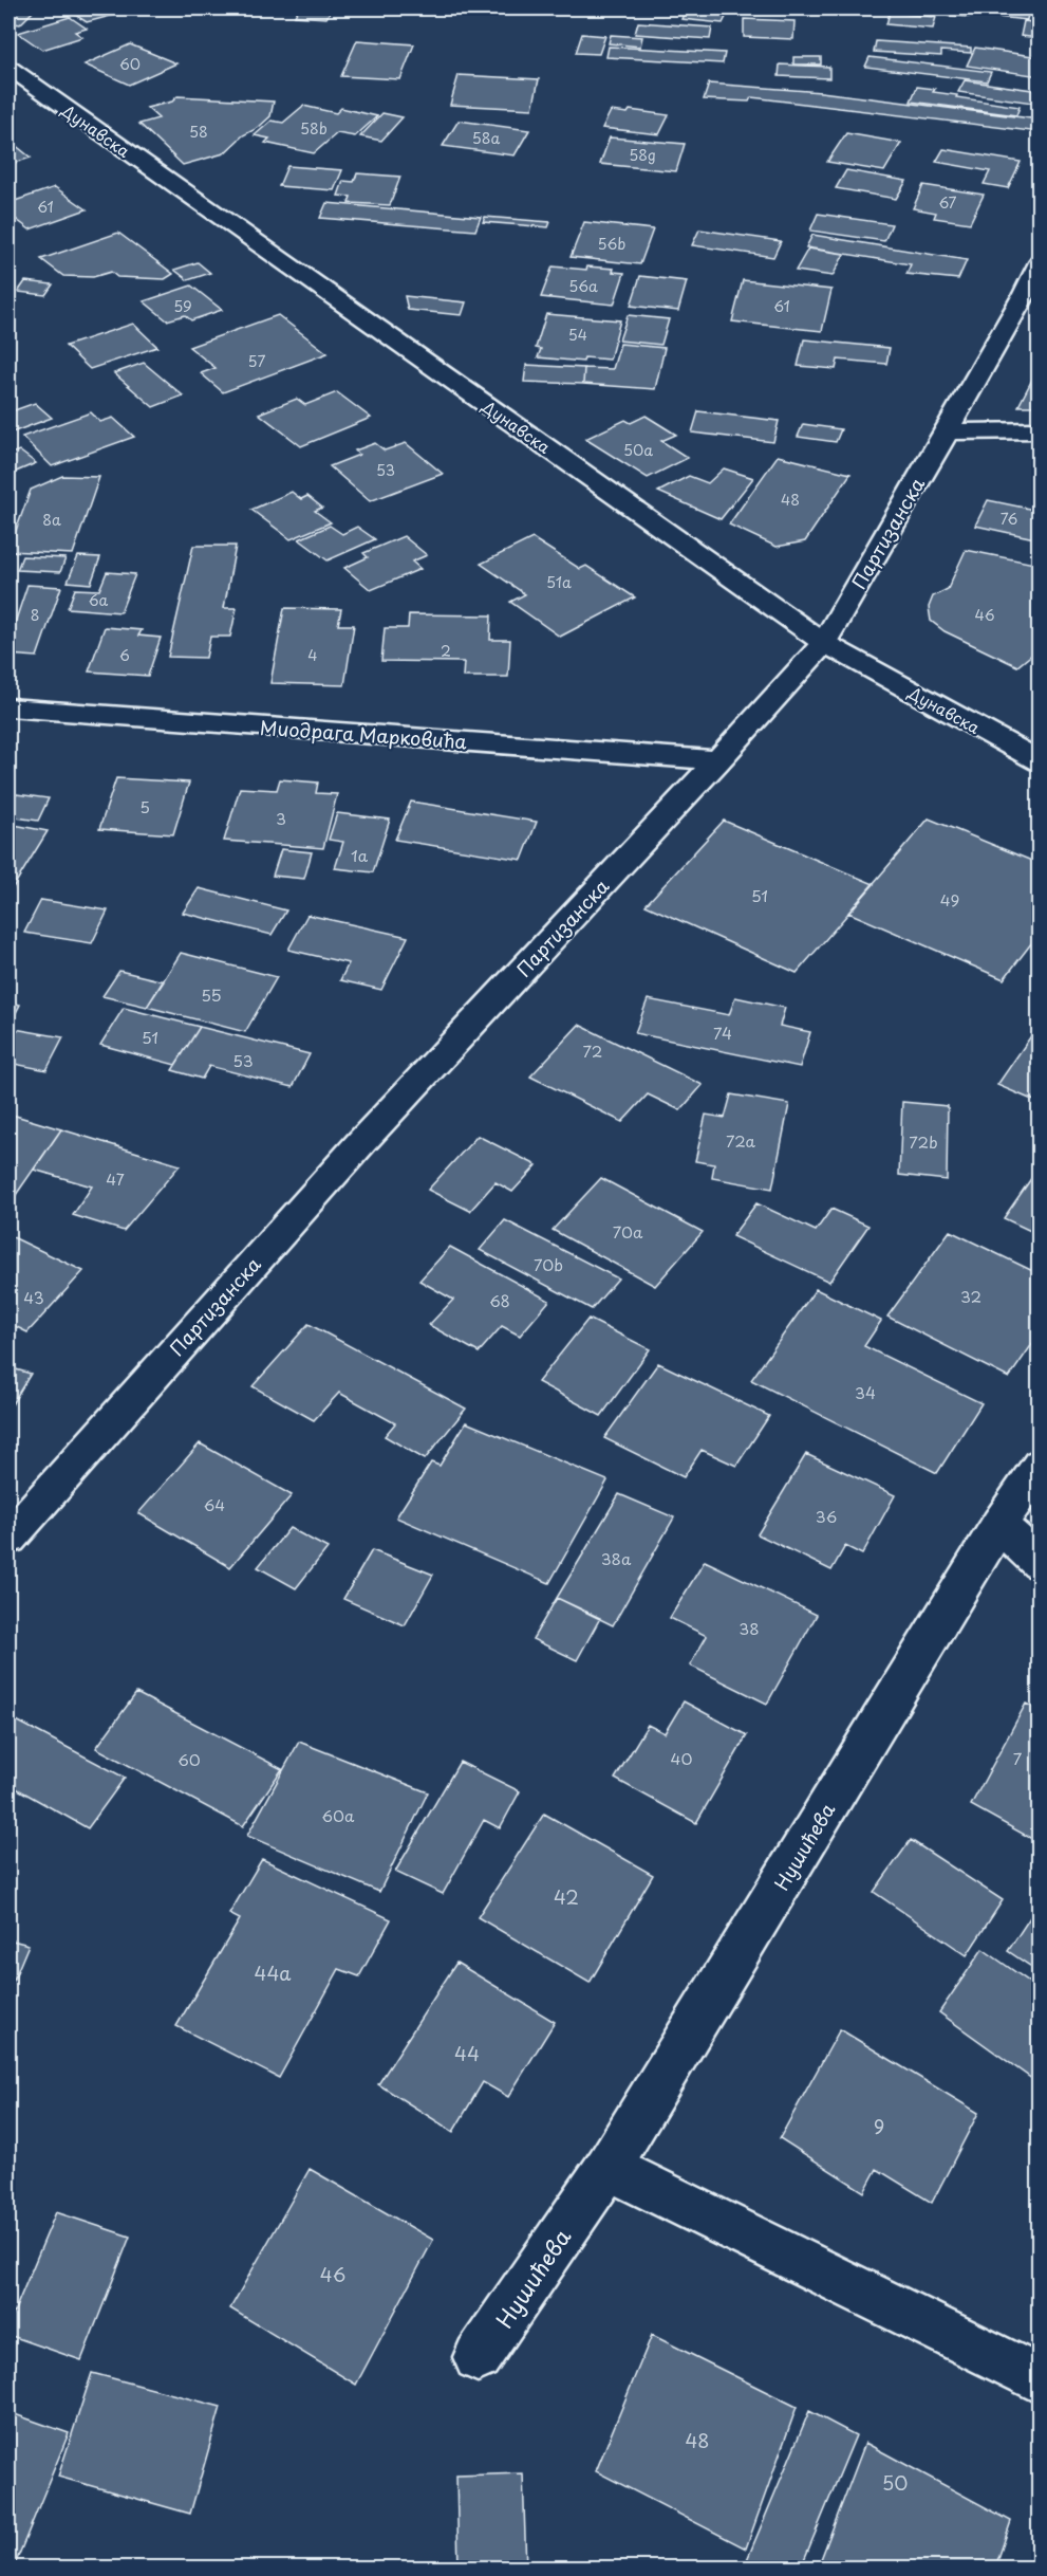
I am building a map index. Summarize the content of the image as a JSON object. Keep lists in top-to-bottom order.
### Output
{
  "streets": {
    "street": [
      "Дунавска",
      "Партизанска",
      "Миодрага Марковића",
      "Нушићева"
    ]
  },
  "crossings": [
    ["Дунавска", "Партизанска"],
    ["Партизанска", "Миодрага Марковића"]
  ],
  "house_numbers": [
    "60",
    "58b",
    "58",
    "58a",
    "58g",
    "67",
    "61",
    "56b",
    "56a",
    "59",
    "61",
    "54",
    "57",
    "50a",
    "53",
    "48",
    "76",
    "8a",
    "51a",
    "6a",
    "8",
    "46",
    "2",
    "6",
    "4",
    "5",
    "3",
    "1a",
    "51",
    "49",
    "55",
    "74",
    "51",
    "72",
    "53",
    "72a",
    "72b",
    "47",
    "70a",
    "70b",
    "32",
    "43",
    "68",
    "34",
    "64",
    "36",
    "38a",
    "38",
    "40",
    "7",
    "60",
    "60a",
    "42",
    "44a",
    "44",
    "9",
    "46",
    "48",
    "50"
  ]
}
